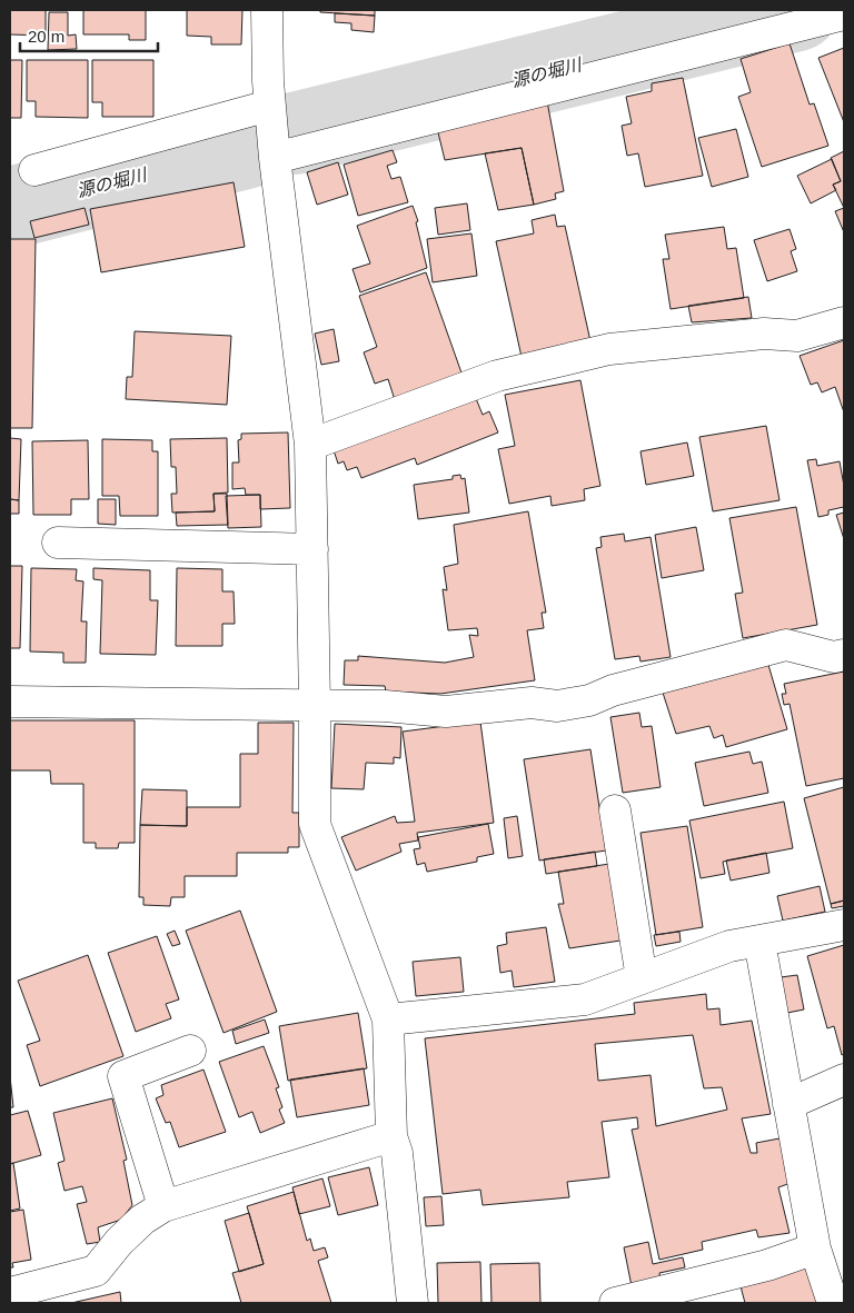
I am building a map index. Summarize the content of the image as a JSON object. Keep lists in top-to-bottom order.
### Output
{
  "water": ["源の堀川"],
  "scale_bar": "20 m"
}
